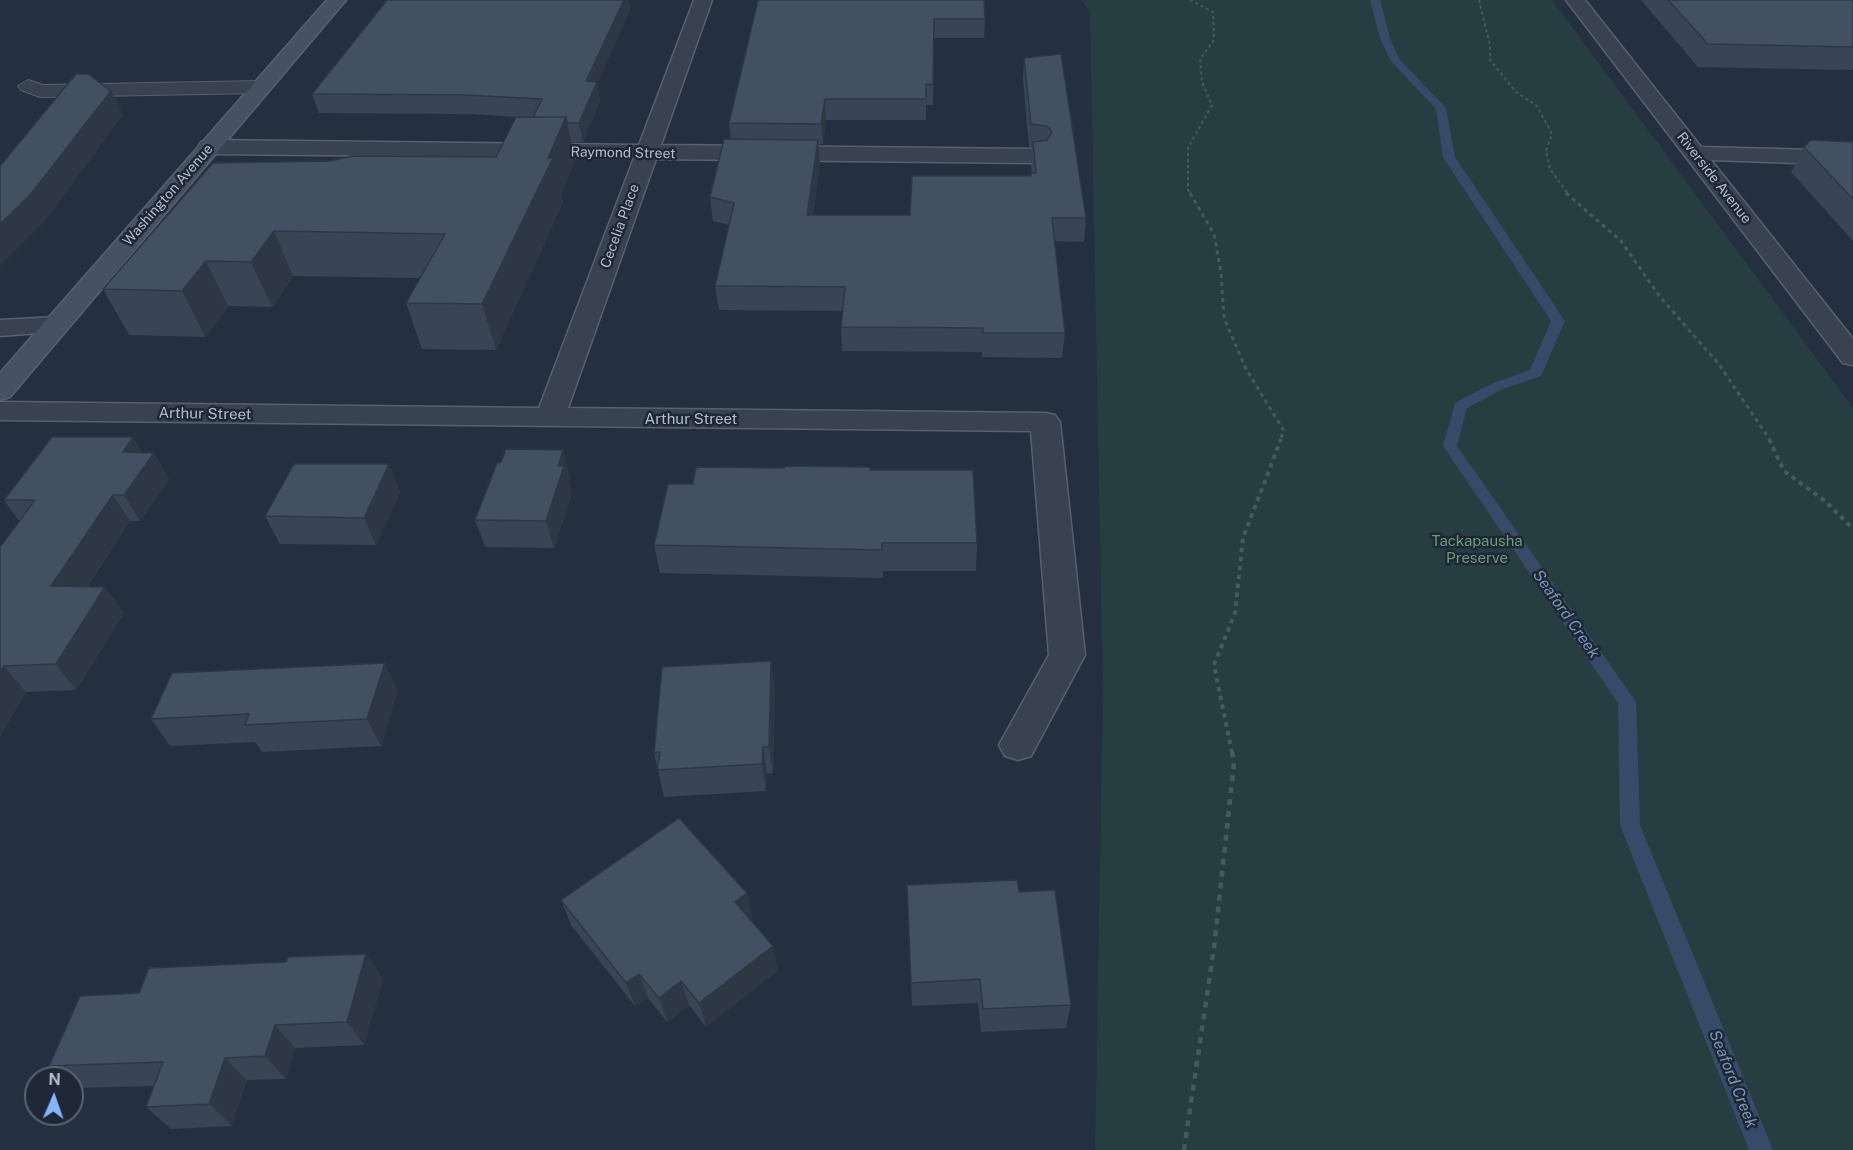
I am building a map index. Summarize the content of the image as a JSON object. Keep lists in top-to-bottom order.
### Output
{
  "streets": {
    "street": [
      "Raymond Street",
      "Riverside Avenue",
      "Washington Avenue",
      "Cecelia Place",
      "Arthur Street"
    ]
  },
  "crossings": [
    ["Raymond Street", "Washington Avenue"],
    ["Raymond Street", "Cecelia Place"],
    ["Cecelia Place", "Arthur Street"]
  ],
  "water": ["Seaford Creek"],
  "parks": ["Tackapausha Preserve"],
  "north": "top"
}
